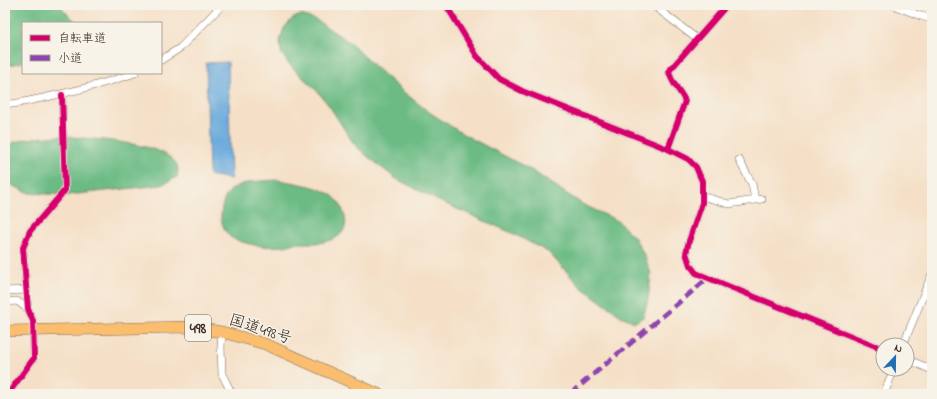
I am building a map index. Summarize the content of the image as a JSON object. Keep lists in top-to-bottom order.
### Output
{
  "streets": {
    "highway": ["498", "国道498号"]
  },
  "legend": ["自転車道", "小道"],
  "north": "top"
}
